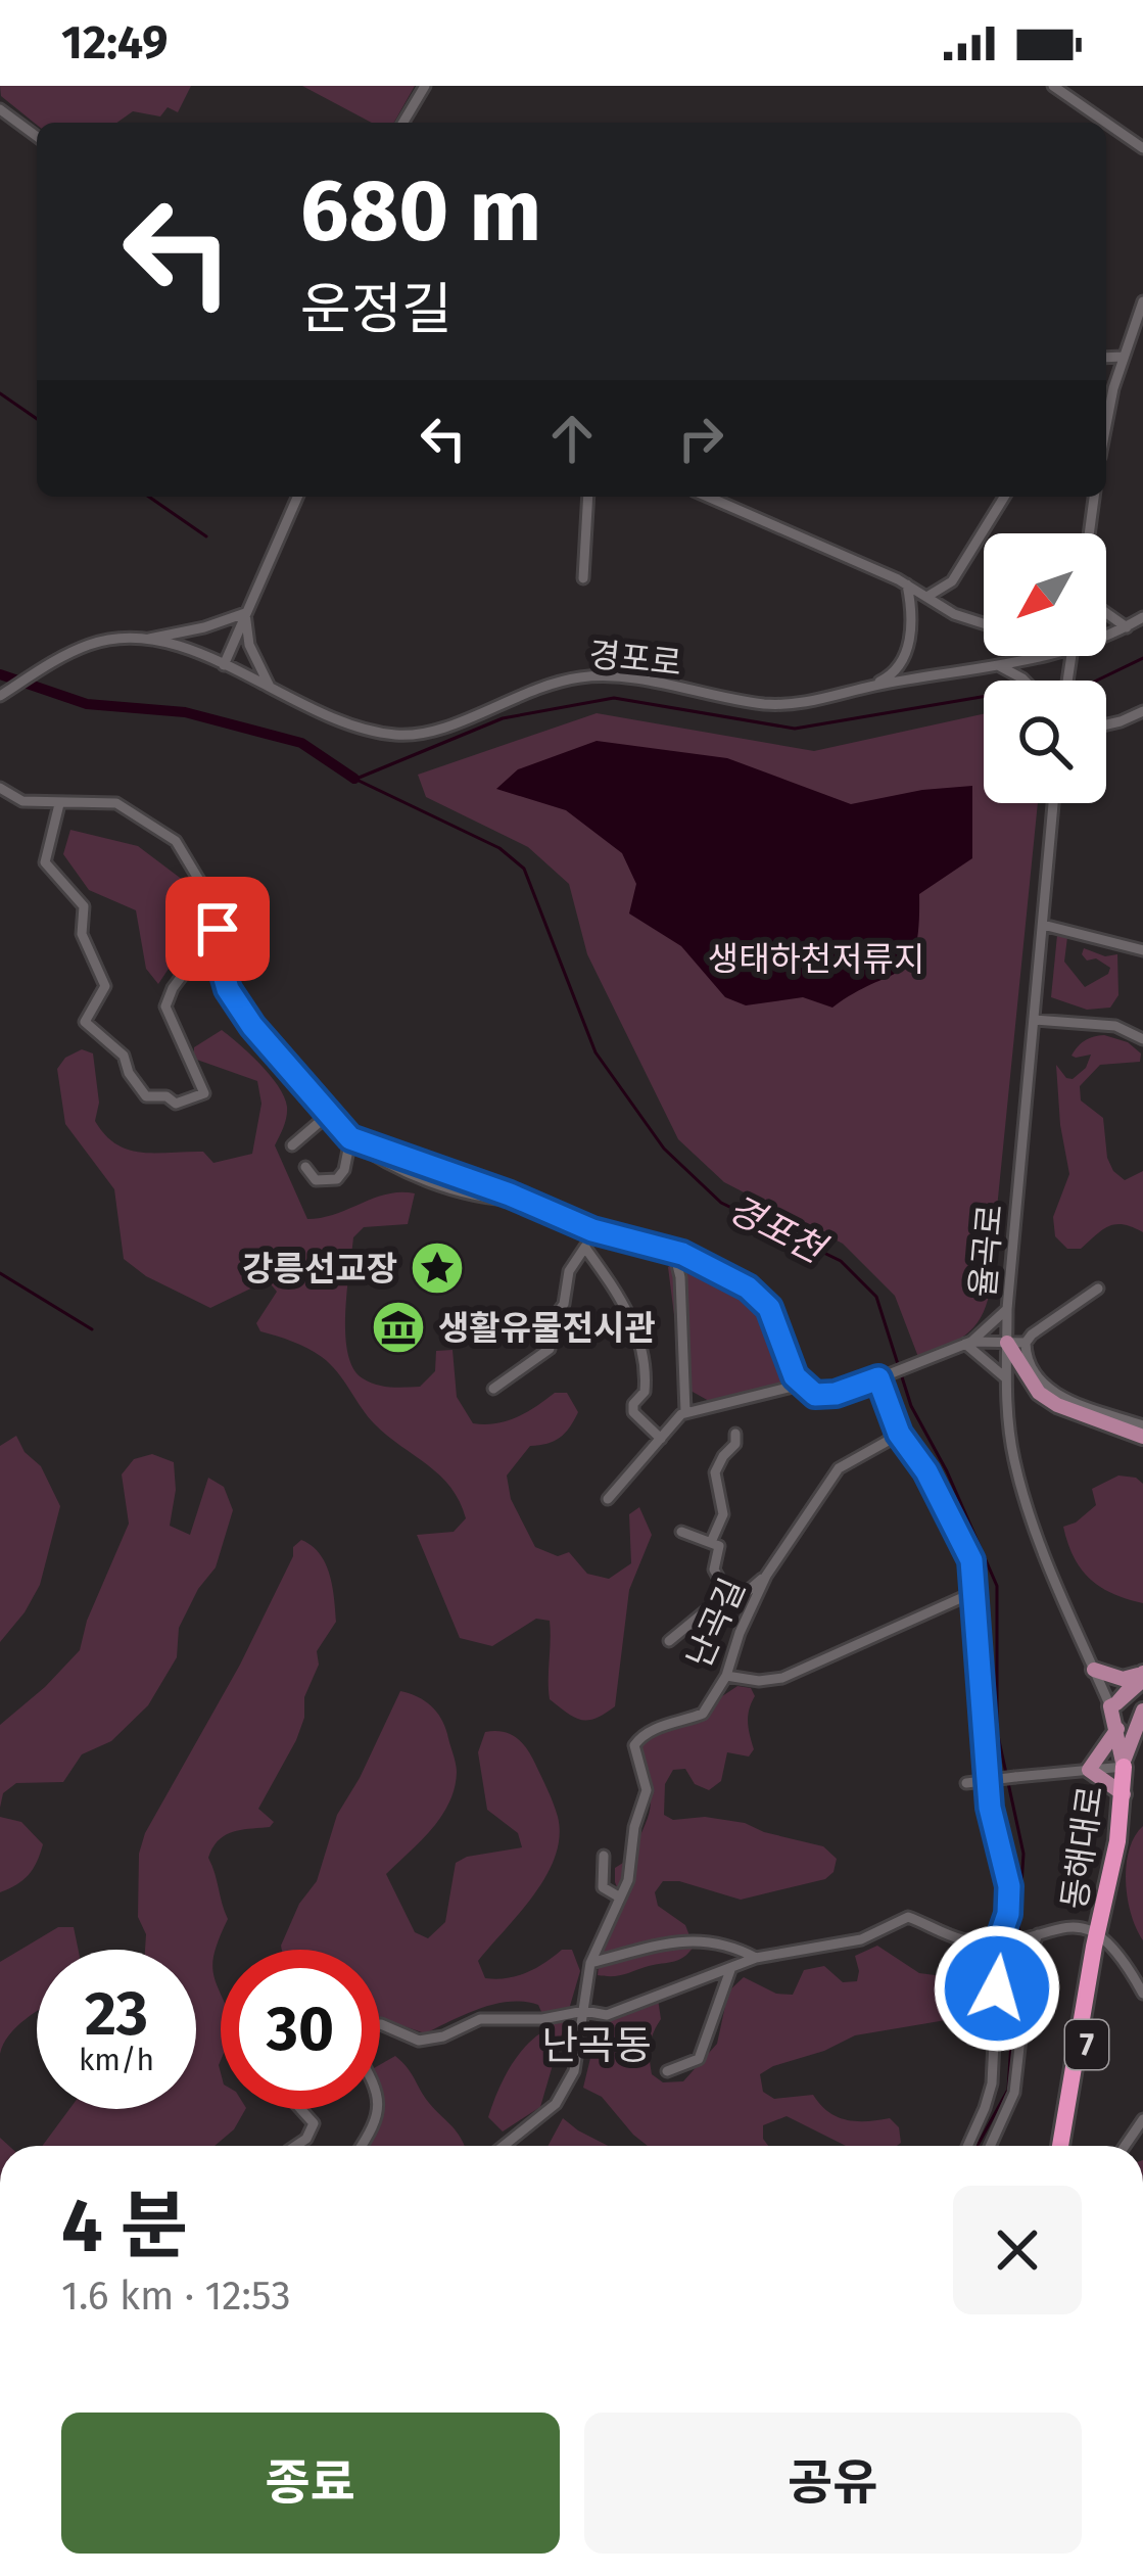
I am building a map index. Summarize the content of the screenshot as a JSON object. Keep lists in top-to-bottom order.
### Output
{
  "streets": {
    "highway": ["동해대로", "7"],
    "street": ["경포로", "율곡로", "난곡길"]
  },
  "crossings": [
    ["율곡로", "동해대로"],
    ["동해대로", "7"]
  ],
  "districts": ["난곡동"],
  "water": ["경포천"],
  "parks": ["생태하천저류지"],
  "places": {
    "place": ["강릉선교장"],
    "museum": ["생활유물전시관"]
  },
  "north": "bottom left",
  "page": {
    "status": "12:49",
    "turn": ["680 m", "운정길"],
    "speed": "23 km/h",
    "limit": "30",
    "heading": ["4 분", "1.6 km · 12:53"],
    "buttons": ["종료", "공유"]
  }
}
